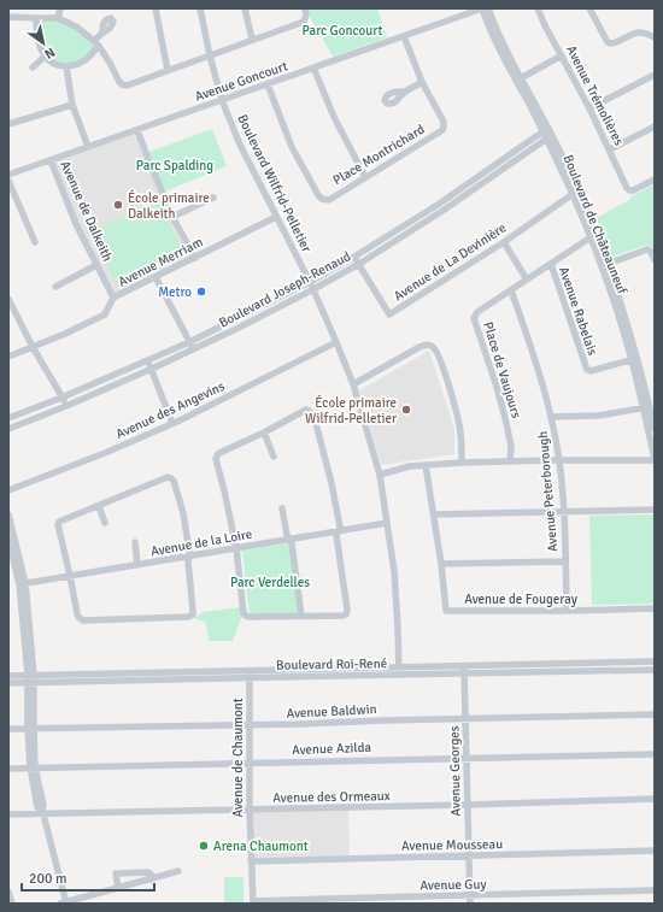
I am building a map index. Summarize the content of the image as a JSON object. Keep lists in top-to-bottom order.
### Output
{
  "streets": {
    "street": [
      "Avenue Goncourt",
      "Avenue Trémolières",
      "Place Montrichard",
      "Boulevard Wilfrid-Pelletier",
      "Avenue de Dalkeith",
      "Boulevard de Châteauneuf",
      "Avenue Merriam",
      "Avenue de La Devinière",
      "Boulevard Joseph-Renaud",
      "Avenue Rabelais",
      "Place de Vaujours",
      "Avenue des Angevins",
      "Avenue Peterborough",
      "Avenue de la Loire",
      "Avenue de Fougeray",
      "Boulevard Roi-René",
      "Avenue Baldwin",
      "Avenue Azilda",
      "Avenue de Chaumont",
      "Avenue Georges",
      "Avenue des Ormeaux",
      "Avenue Mousseau",
      "Avenue Guy"
    ]
  },
  "crossings": [
    ["Avenue Goncourt", "Place Montrichard"],
    ["Avenue Goncourt", "Boulevard Wilfrid-Pelletier"],
    ["Avenue Goncourt", "Avenue de Dalkeith"],
    ["Avenue Goncourt", "Boulevard de Châteauneuf"],
    ["Boulevard Wilfrid-Pelletier", "Avenue Merriam"],
    ["Boulevard Wilfrid-Pelletier", "Boulevard Joseph-Renaud"],
    ["Boulevard Wilfrid-Pelletier", "Avenue des Angevins"],
    ["Boulevard Wilfrid-Pelletier", "Avenue de la Loire"],
    ["Boulevard Wilfrid-Pelletier", "Boulevard Roi-René"],
    ["Avenue de Dalkeith", "Avenue Merriam"],
    ["Boulevard de Châteauneuf", "Avenue de La Devinière"],
    ["Boulevard de Châteauneuf", "Boulevard Joseph-Renaud"],
    ["Boulevard de Châteauneuf", "Avenue Rabelais"],
    ["Boulevard de Châteauneuf", "Place de Vaujours"],
    ["Avenue de La Devinière", "Boulevard Joseph-Renaud"],
    ["Avenue Rabelais", "Place de Vaujours"],
    ["Place de Vaujours", "Avenue Peterborough"],
    ["Avenue Peterborough", "Avenue de Fougeray"],
    ["Boulevard Roi-René", "Avenue de Chaumont"],
    ["Boulevard Roi-René", "Avenue Georges"],
    ["Avenue Baldwin", "Avenue de Chaumont"],
    ["Avenue Baldwin", "Avenue Georges"],
    ["Avenue Azilda", "Avenue de Chaumont"],
    ["Avenue Azilda", "Avenue Georges"],
    ["Avenue de Chaumont", "Avenue des Ormeaux"],
    ["Avenue de Chaumont", "Avenue Mousseau"],
    ["Avenue de Chaumont", "Avenue Guy"],
    ["Avenue Georges", "Avenue des Ormeaux"],
    ["Avenue Georges", "Avenue Mousseau"],
    ["Avenue Georges", "Avenue Guy"]
  ],
  "parks": ["Parc Goncourt", "Parc Spalding", "Parc Verdelles"],
  "places": [
    "École primaire Dalkeith",
    "Metro",
    "École primaire Wilfrid-Pelletier",
    "Arena Chaumont"
  ],
  "scale_bar": "200 m",
  "north": "bottom right"
}
